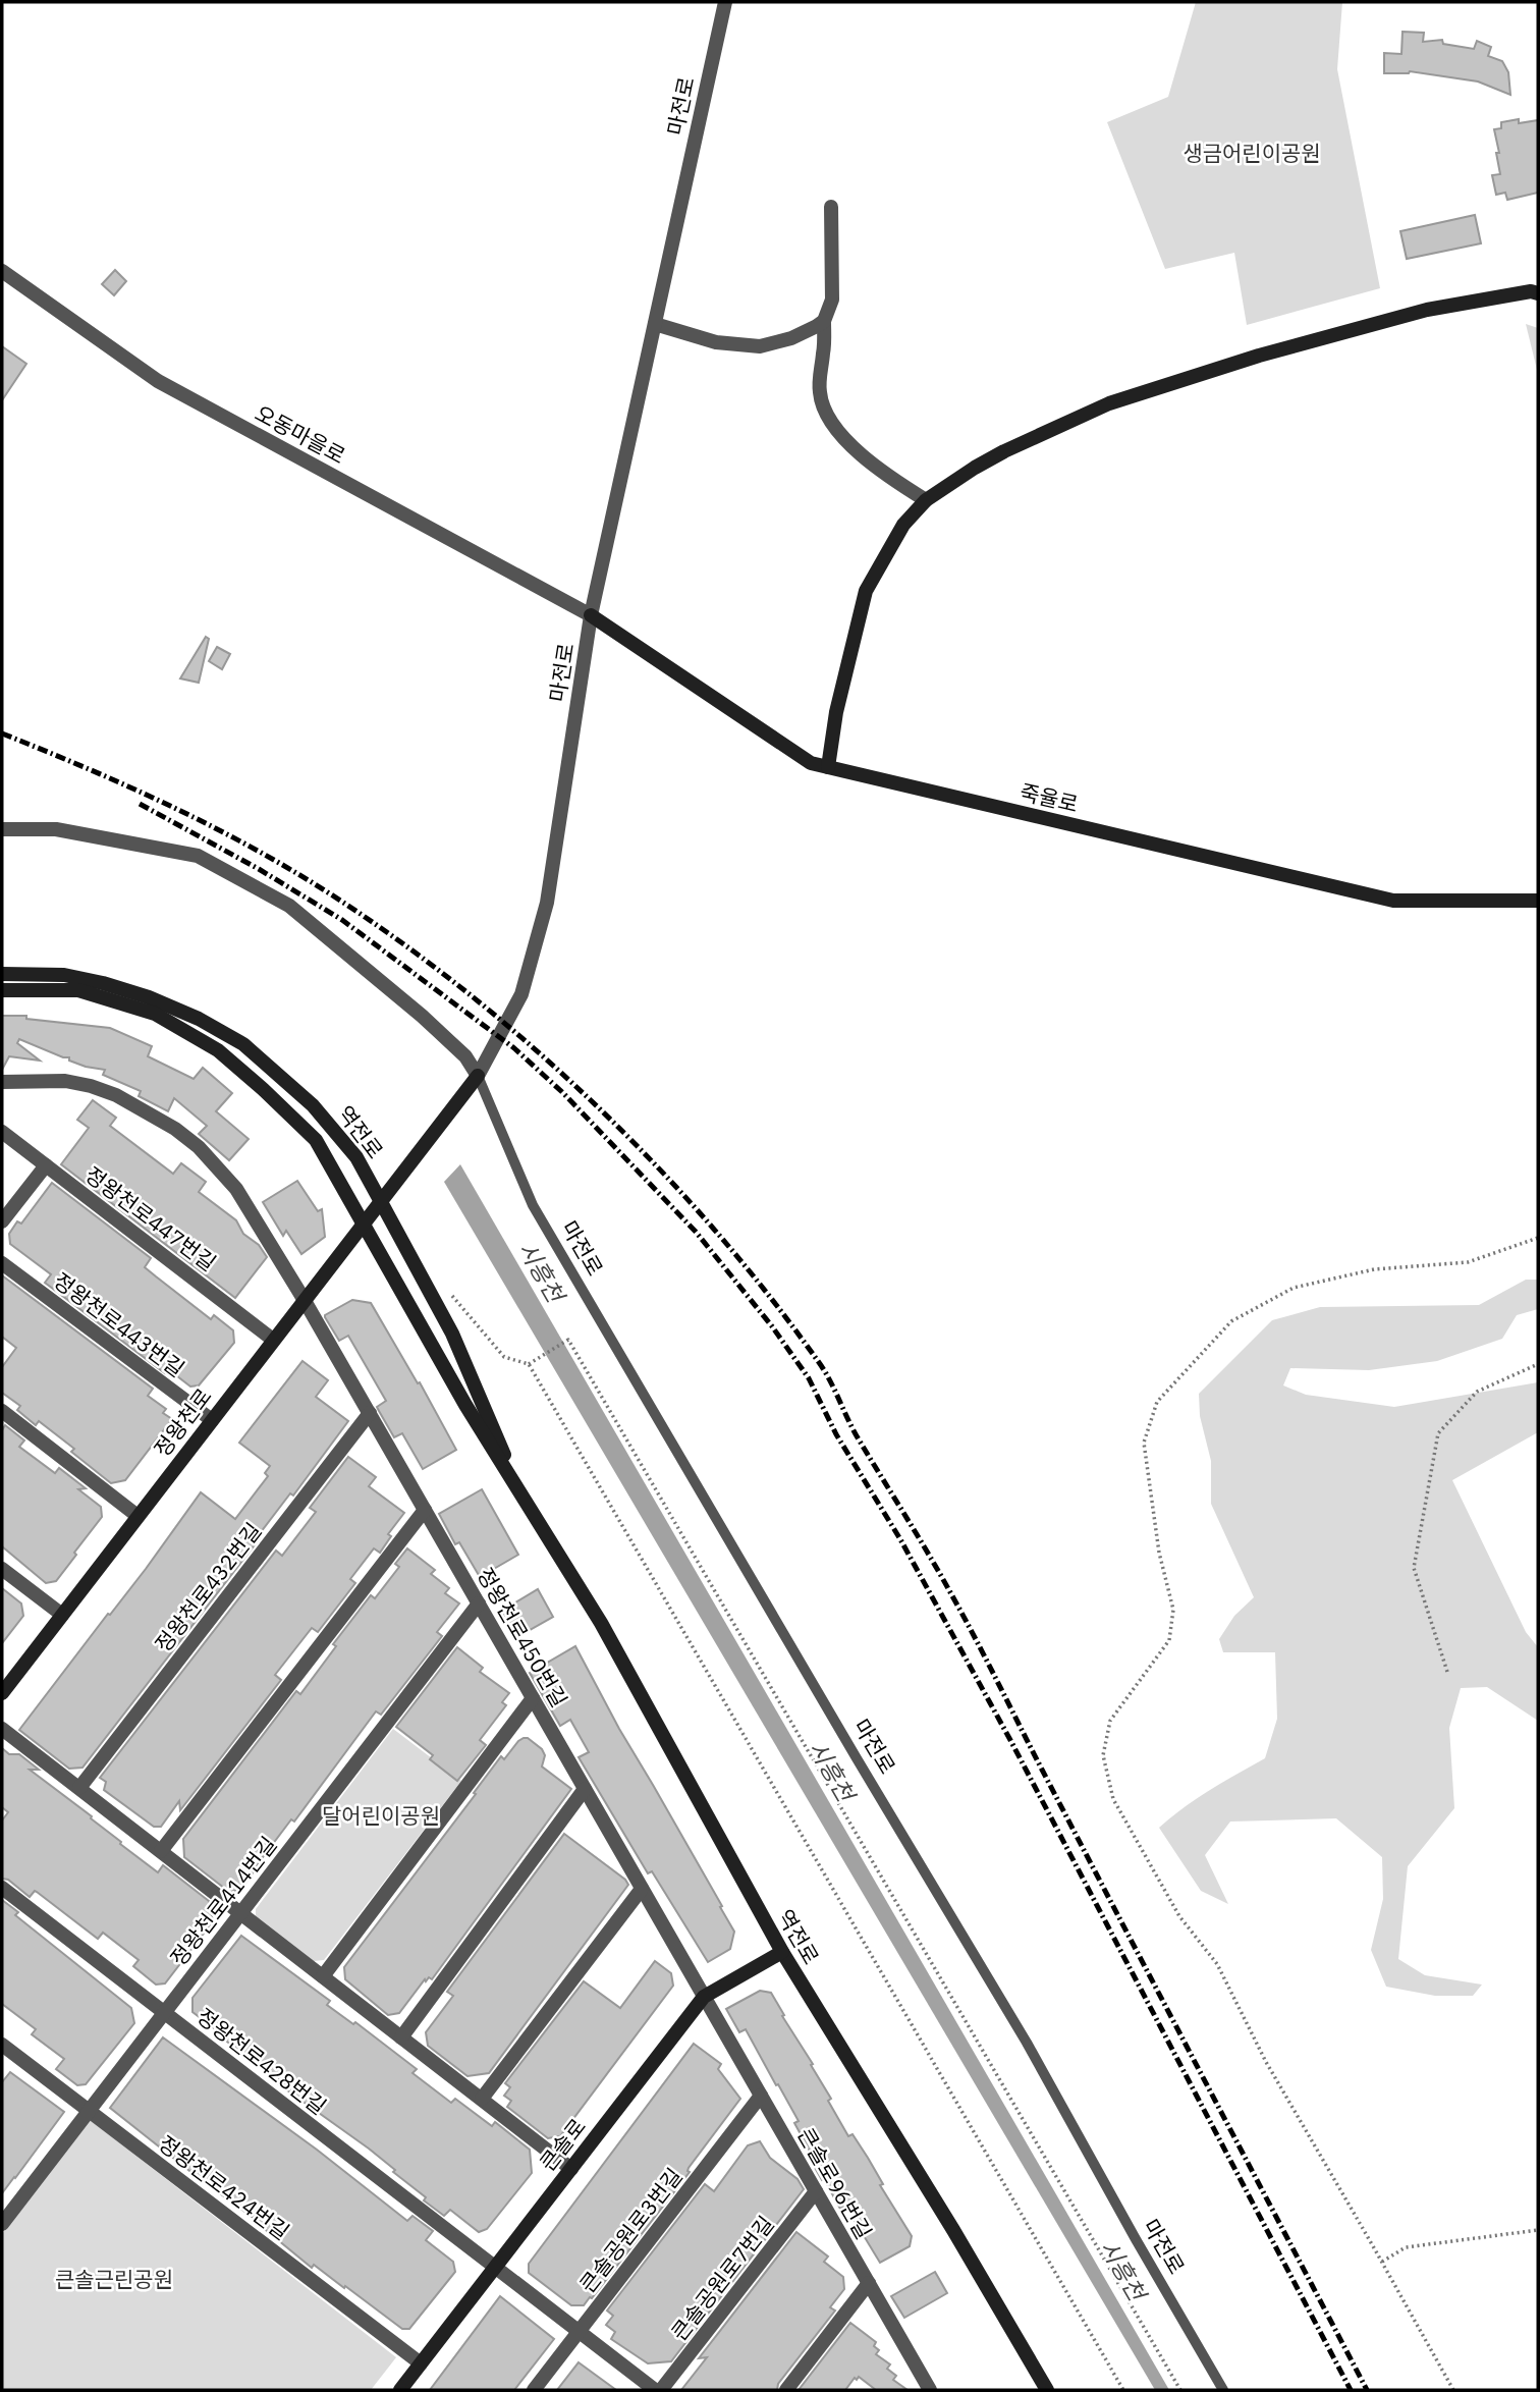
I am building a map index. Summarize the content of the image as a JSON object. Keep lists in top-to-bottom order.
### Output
{
  "streets": {
    "street": [
      "마전로",
      "오동마을로",
      "죽율로",
      "역전로",
      "정왕천로447번길",
      "정왕천로443번길",
      "정왕천로",
      "정왕천로432번길",
      "정왕천로450번길",
      "정왕천로414번길",
      "정왕천로428번길",
      "큰솔로",
      "큰솔로96번길",
      "정왕천로424번길",
      "큰솔공원로3번길",
      "큰솔공원로7번길"
    ]
  },
  "crossings": [
    ["마전로", "오동마을로"],
    ["마전로", "죽율로"],
    ["마전로", "정왕천로"],
    ["오동마을로", "죽율로"],
    ["역전로", "정왕천로"],
    ["역전로", "큰솔로"],
    ["정왕천로447번길", "정왕천로"],
    ["정왕천로443번길", "정왕천로"],
    ["정왕천로", "정왕천로450번길"],
    ["정왕천로432번길", "정왕천로450번길"],
    ["정왕천로450번길", "정왕천로414번길"],
    ["정왕천로450번길", "큰솔로"],
    ["정왕천로450번길", "큰솔로96번길"],
    ["정왕천로414번길", "정왕천로428번길"],
    ["정왕천로414번길", "정왕천로424번길"],
    ["정왕천로428번길", "큰솔로"],
    ["정왕천로428번길", "큰솔공원로3번길"],
    ["큰솔로", "큰솔로96번길"],
    ["큰솔로", "정왕천로424번길"],
    ["큰솔로96번길", "큰솔공원로3번길"],
    ["큰솔로96번길", "큰솔공원로7번길"]
  ],
  "water": ["시흥천"],
  "parks": ["생금어린이공원", "달어린이공원", "큰솔근린공원"]
}
